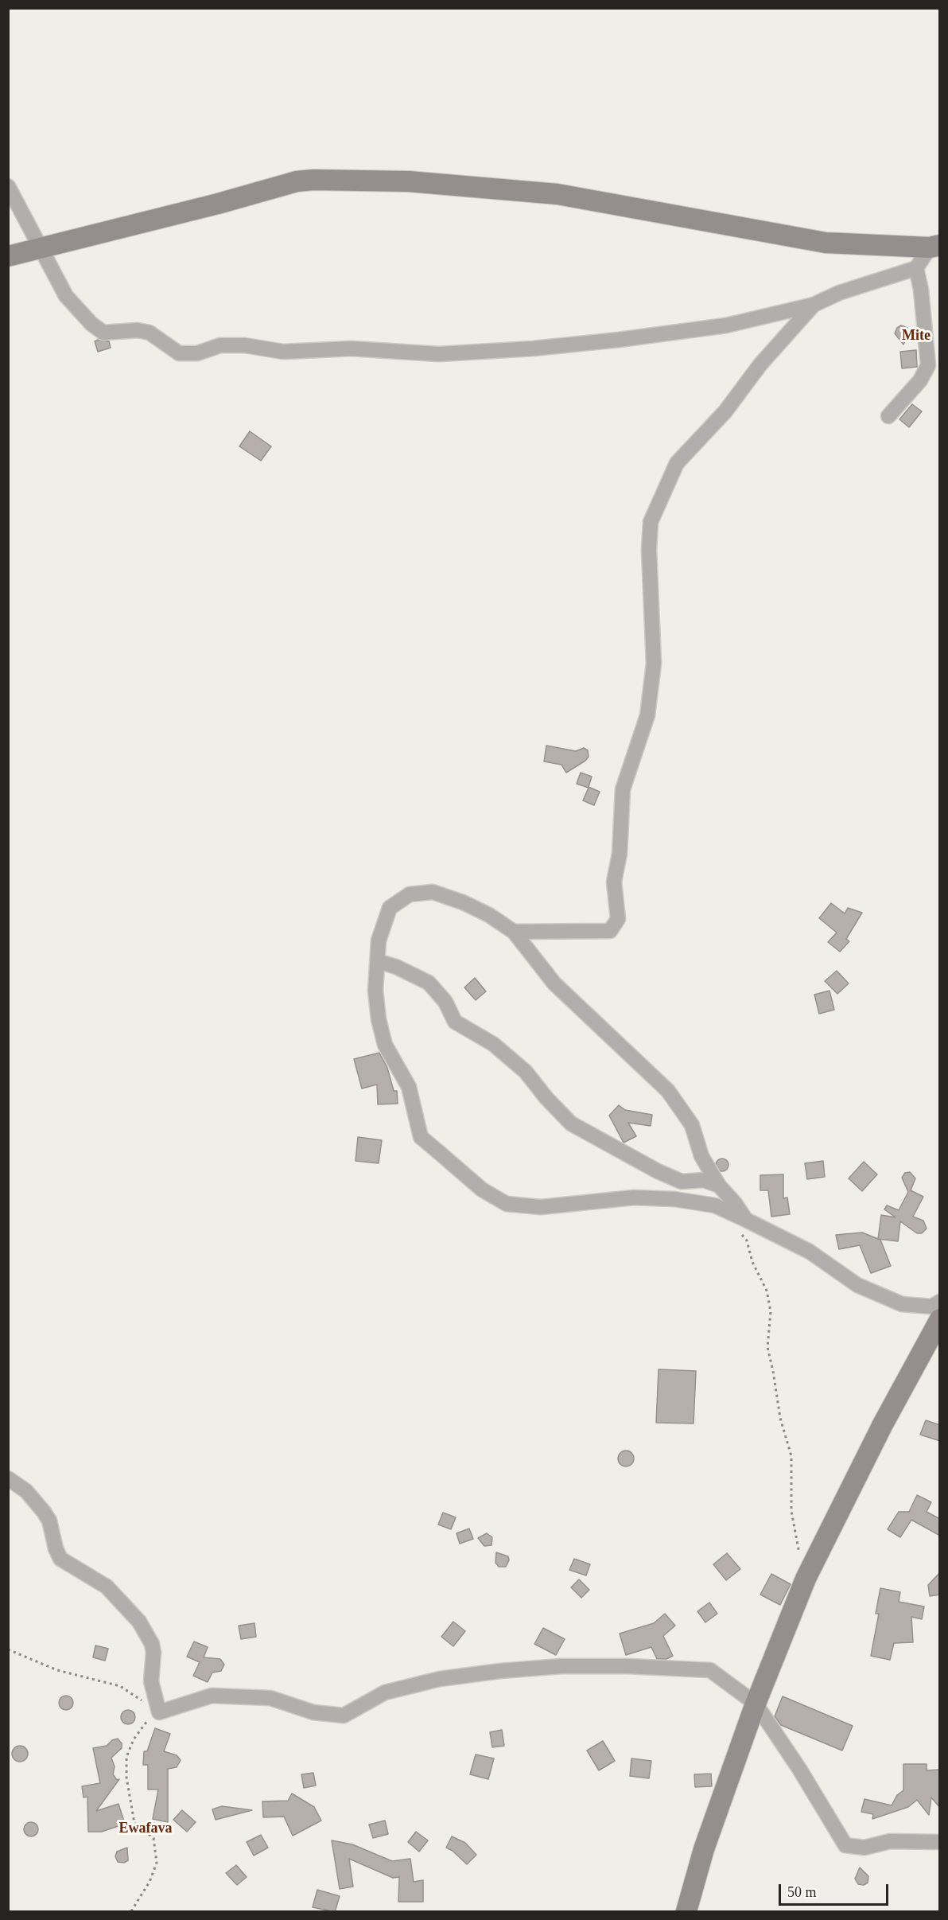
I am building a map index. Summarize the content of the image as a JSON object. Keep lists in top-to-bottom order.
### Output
{
  "districts": ["Mite", "Ewafava"],
  "scale_bar": "50 m"
}
